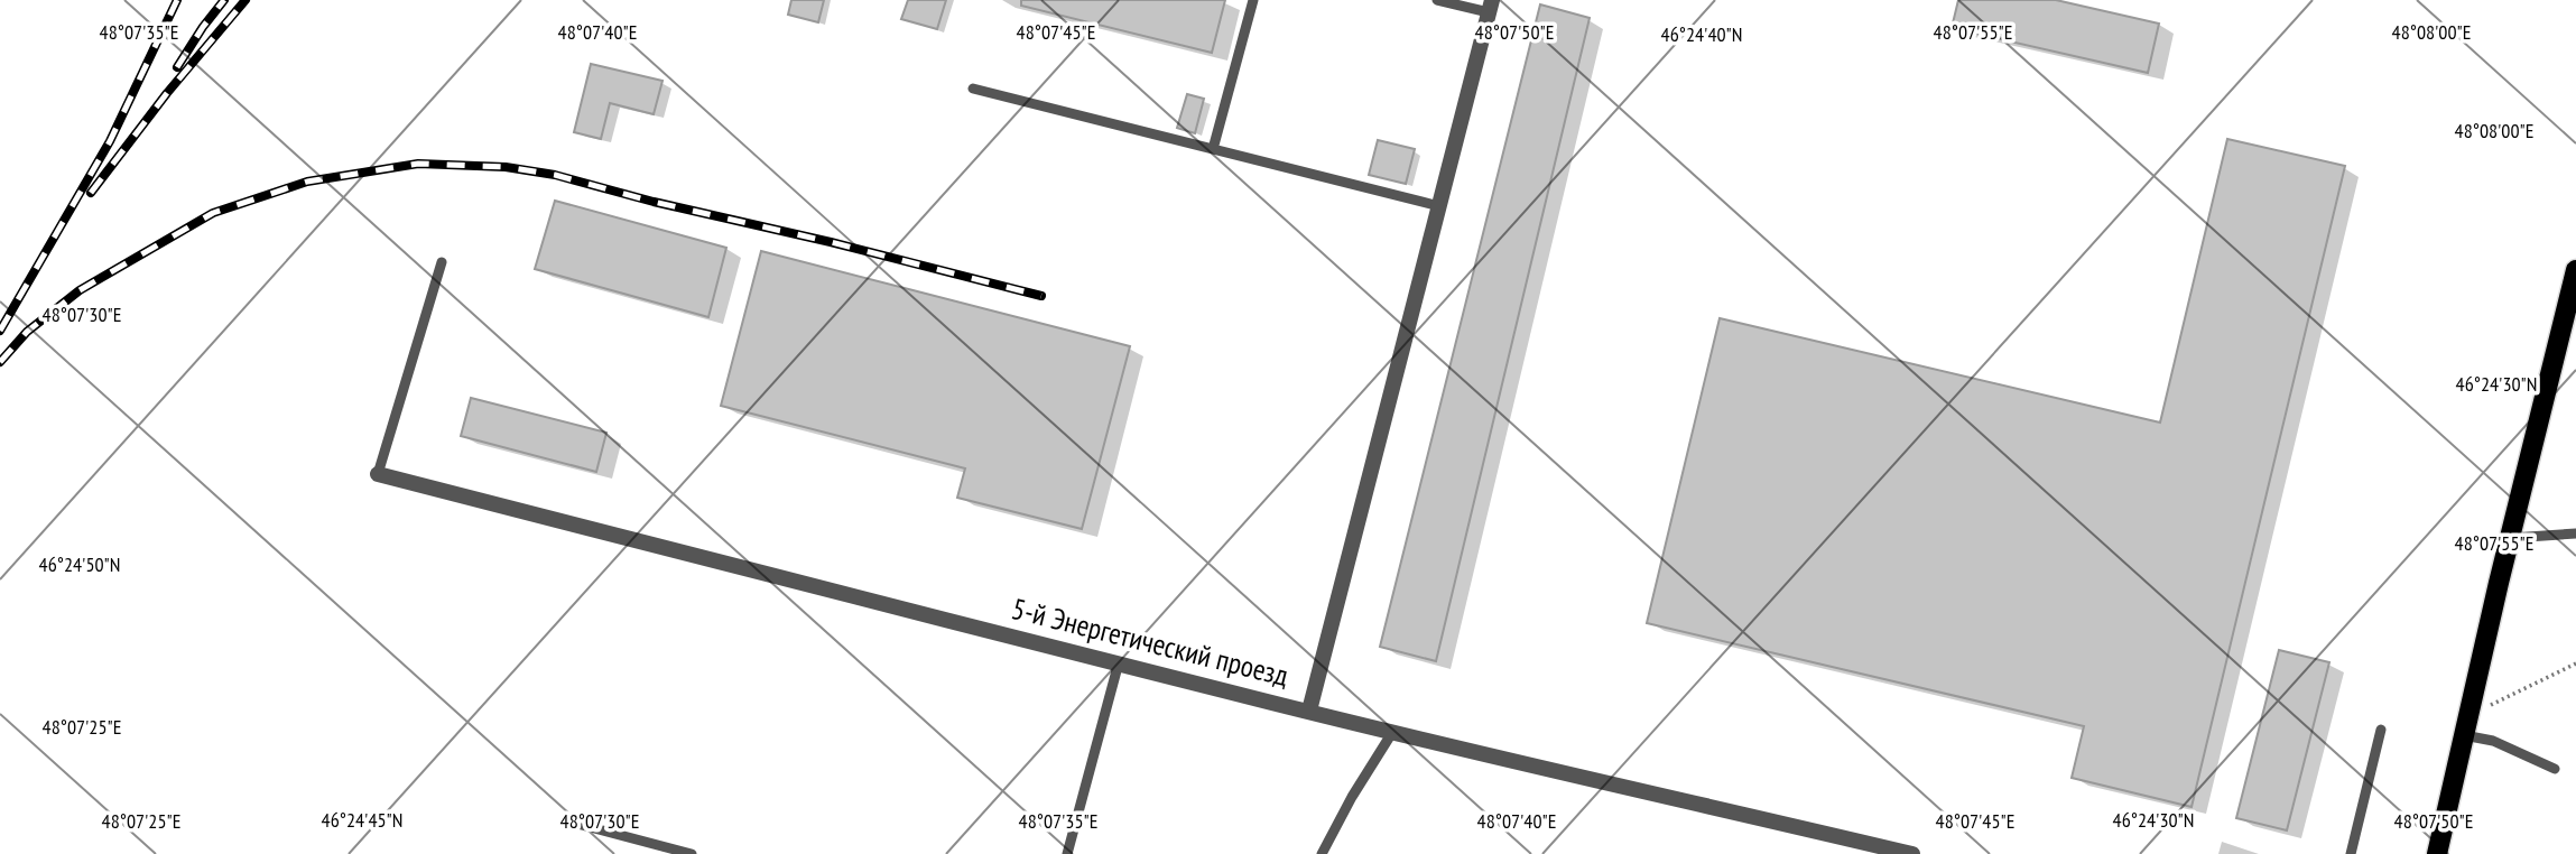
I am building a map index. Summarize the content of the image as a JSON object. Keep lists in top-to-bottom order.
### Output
{
  "streets": {
    "street": ["5-й Энергетический проезд"]
  },
  "coordinates": [
    "48°08'00\"E",
    "48°07'35\"E",
    "48°07'40\"E",
    "48°07'45\"E",
    "48°07'50\"E",
    "48°07'55\"E",
    "46°24'40\"N",
    "48°07'30\"E",
    "46°24'30\"N",
    "46°24'50\"N",
    "48°07'25\"E",
    "46°24'45\"N"
  ]
}
